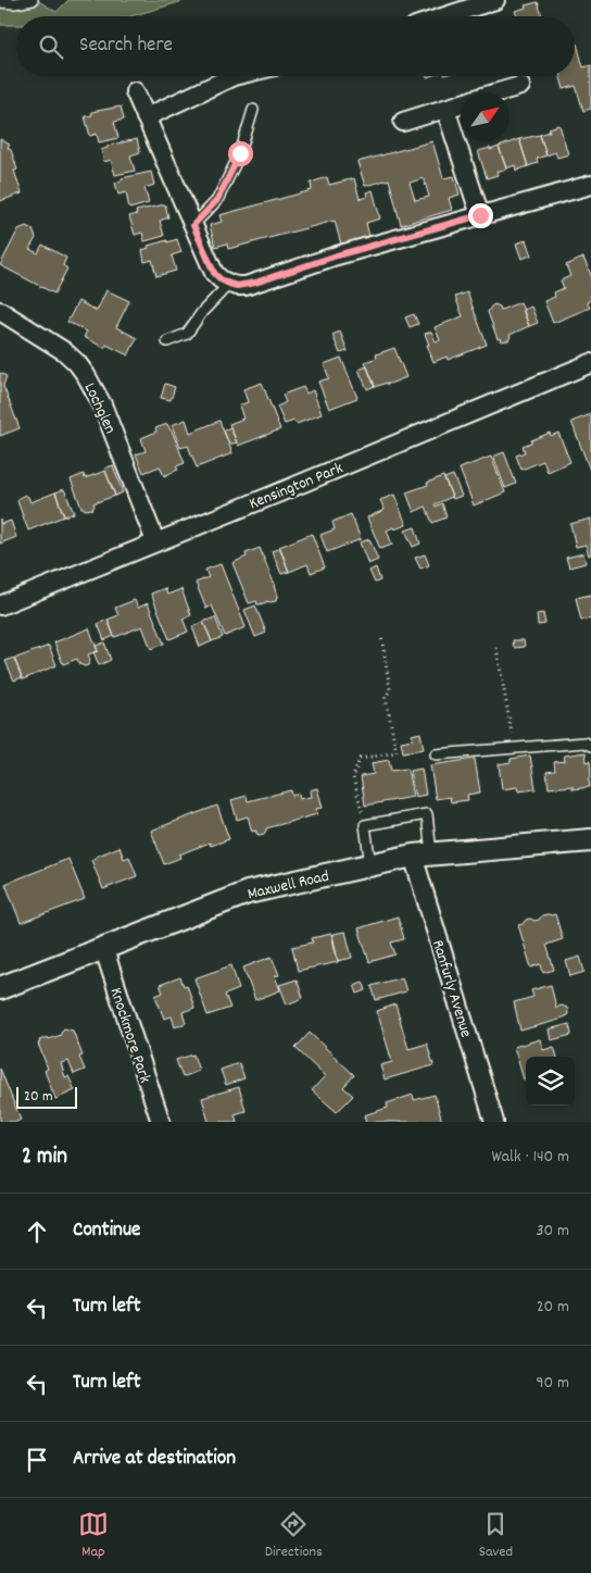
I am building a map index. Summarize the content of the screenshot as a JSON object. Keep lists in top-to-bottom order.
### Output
{
  "streets": {
    "street": [
      "Lochglen",
      "Kensington Park",
      "Maxwell Road",
      "Ranfurly Avenue",
      "Knockmore Park"
    ]
  },
  "crossings": [
    ["Lochglen", "Kensington Park"],
    ["Maxwell Road", "Ranfurly Avenue"],
    ["Maxwell Road", "Knockmore Park"]
  ],
  "scale_bar": "20 m",
  "north": "top right",
  "page": {
    "search": "Search here",
    "scale": "20 m",
    "heading": ["2 min", "Walk · 140 m"],
    "list": [
      ["Continue", "30 m"],
      ["Turn left", "20 m"],
      ["Turn left", "90 m"],
      "Arrive at destination"
    ],
    "nav": ["Map", "Directions", "Saved"]
  }
}
